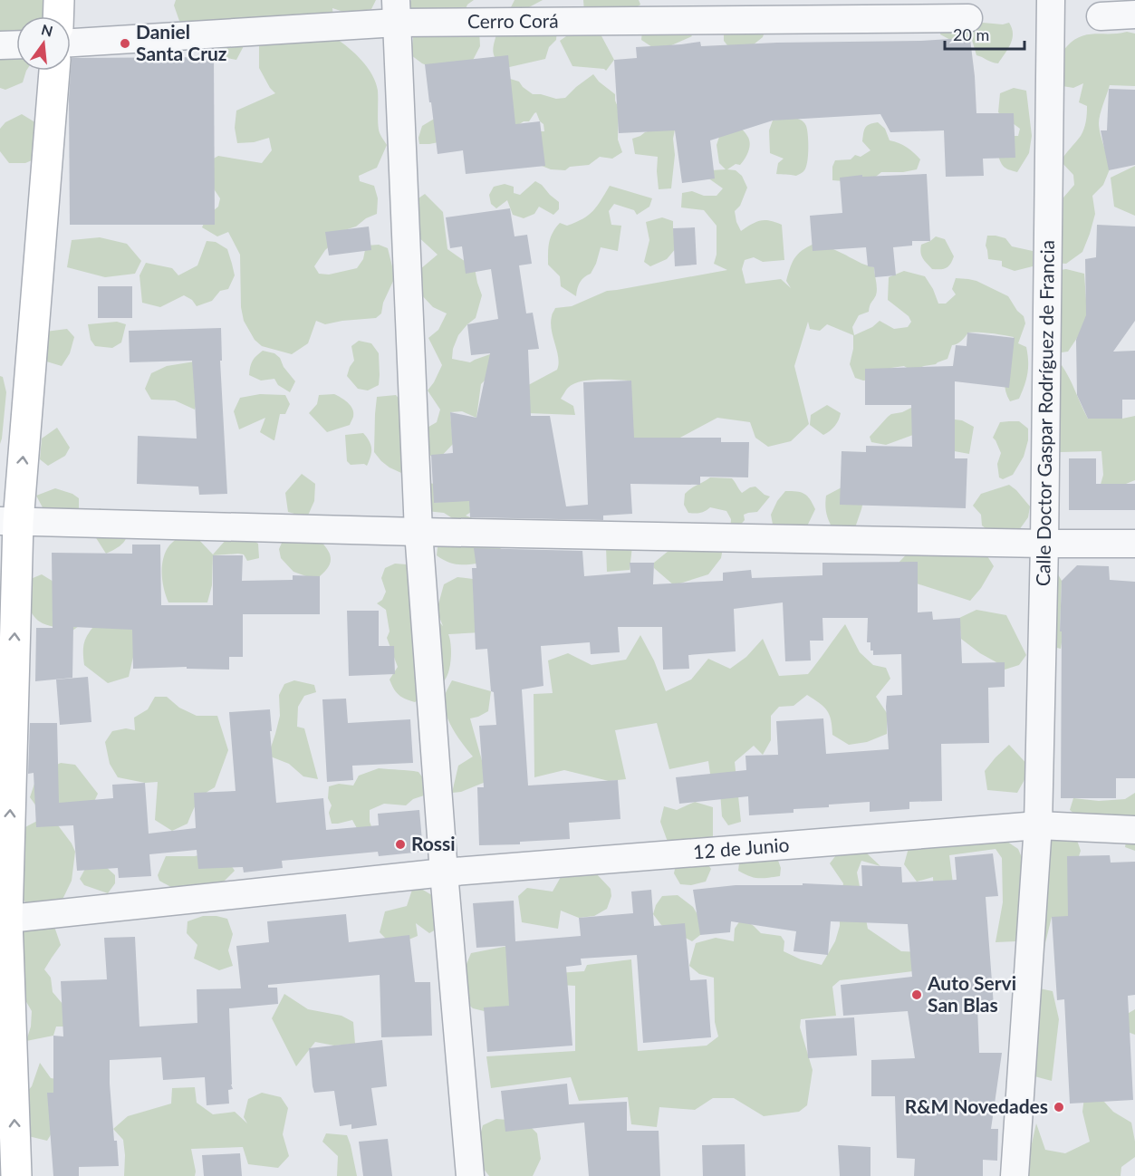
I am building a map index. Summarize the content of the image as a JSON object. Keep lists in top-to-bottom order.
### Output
{
  "streets": {
    "street": ["Cerro Corá", "Calle Doctor Gaspar Rodríguez de Francia", "12 de Junio"]
  },
  "crossings": [
    ["Calle Doctor Gaspar Rodríguez de Francia", "12 de Junio"]
  ],
  "places": [
    "Daniel Santa Cruz",
    "Rossi",
    "Auto Servi San Blas",
    "R&M Novedades"
  ],
  "scale_bar": "20 m",
  "north": "top"
}
